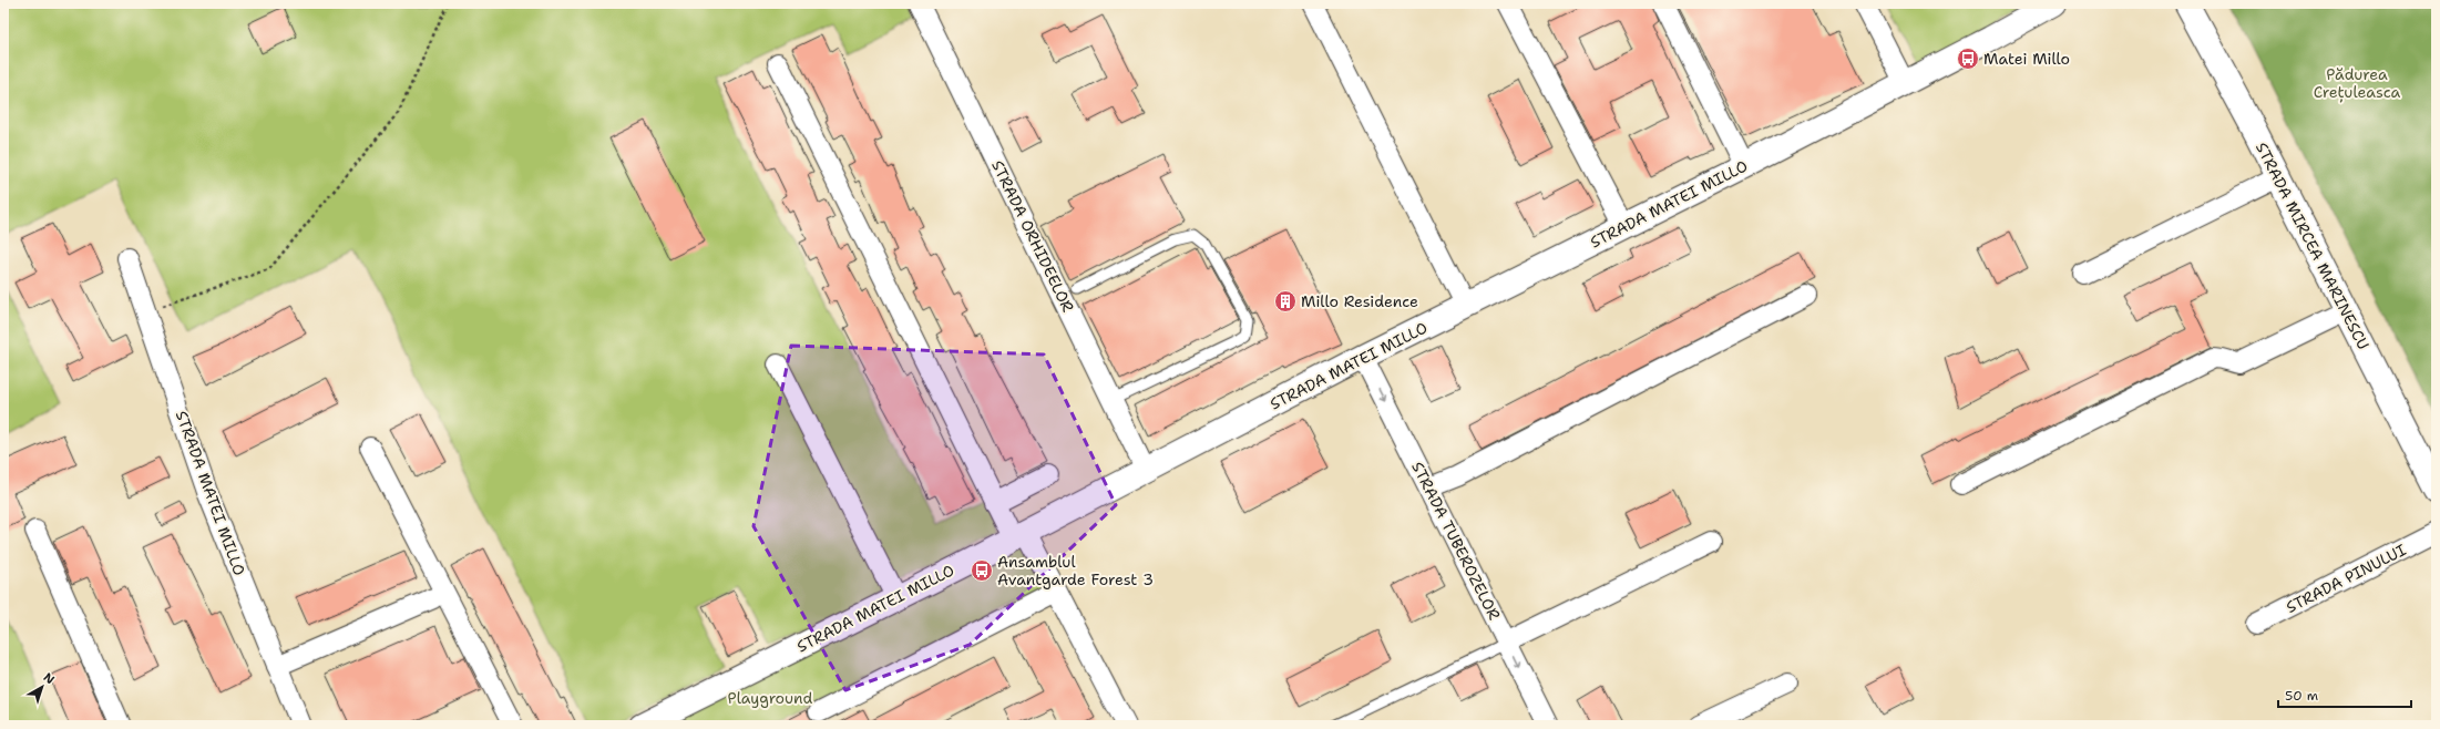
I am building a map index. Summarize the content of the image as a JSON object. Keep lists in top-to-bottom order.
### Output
{
  "streets": {
    "street": [
      "STRADA MATEI MILLO",
      "STRADA ORHIDEELOR",
      "STRADA MIRCEA MARINESCU",
      "STRADA TUBEROZELOR",
      "STRADA PINULUI"
    ]
  },
  "crossings": [
    ["STRADA MATEI MILLO", "STRADA ORHIDEELOR"],
    ["STRADA MATEI MILLO", "STRADA TUBEROZELOR"]
  ],
  "one_way": ["STRADA TUBEROZELOR"],
  "parks": ["Pădurea Crețuleasca", "Playground"],
  "places": {
    "bus stop": ["Matei Millo", "Ansamblul Avantgarde Forest 3"],
    "building": ["Millo Residence"]
  },
  "scale_bar": "50 m",
  "north": "top right"
}
